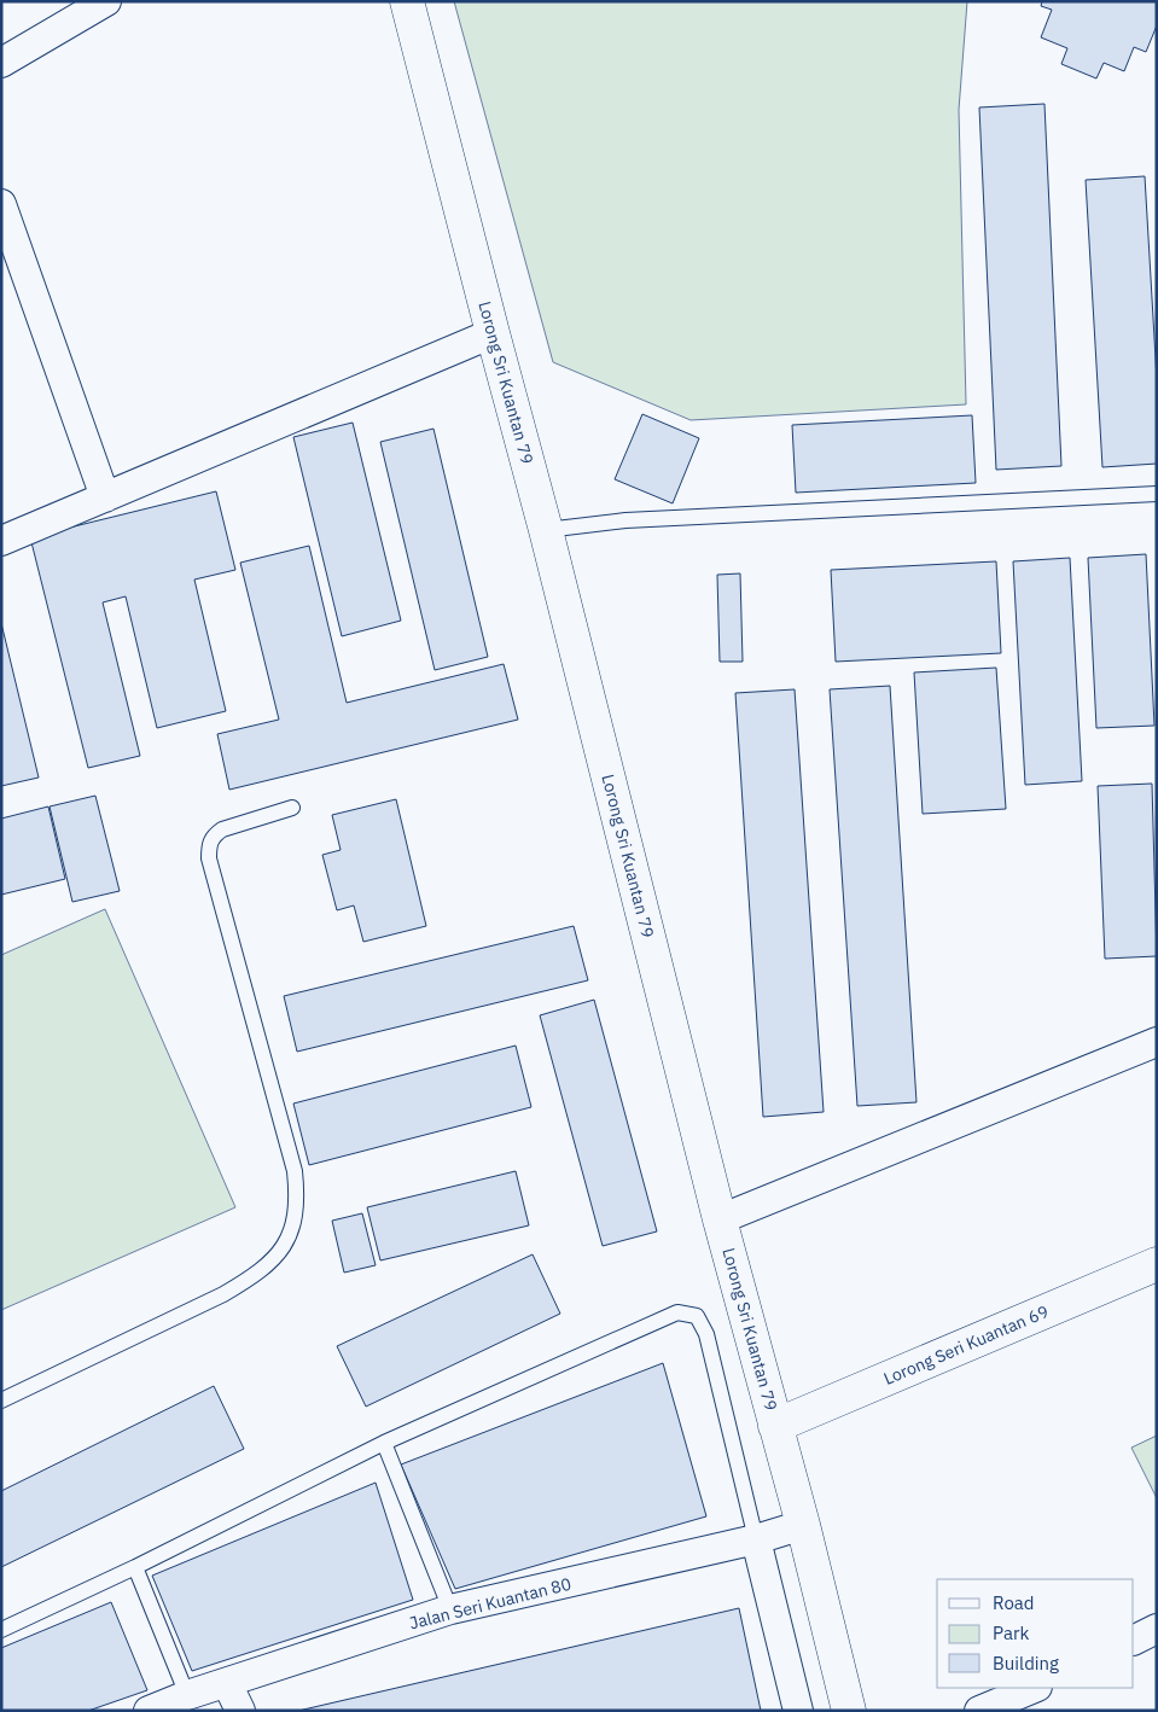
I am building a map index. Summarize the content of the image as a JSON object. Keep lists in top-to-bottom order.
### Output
{
  "streets": {
    "street": ["Lorong Sri Kuantan 79", "Lorong Seri Kuantan 69", "Jalan Seri Kuantan 80"]
  },
  "crossings": [
    ["Lorong Sri Kuantan 79", "Lorong Seri Kuantan 69"],
    ["Lorong Sri Kuantan 79", "Jalan Seri Kuantan 80"]
  ],
  "legend": ["Road", "Park", "Building"]
}
